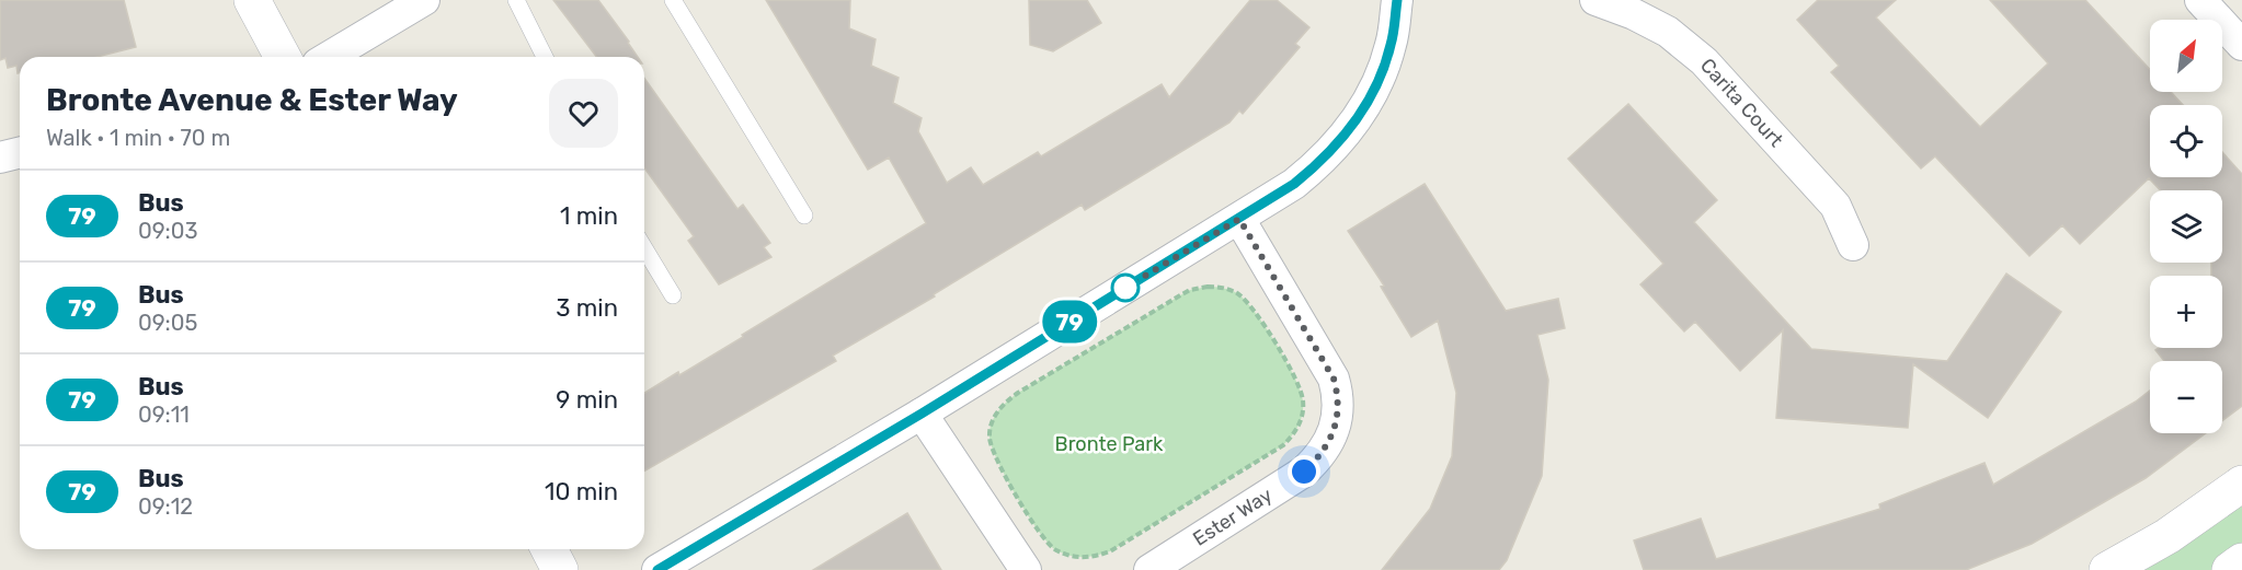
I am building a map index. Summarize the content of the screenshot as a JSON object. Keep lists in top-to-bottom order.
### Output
{
  "streets": {
    "street": ["Carita Court", "Ester Way"]
  },
  "parks": ["Bronte Park"],
  "lines": ["bus line 79"],
  "north": "top right",
  "page": {
    "on_map": "79",
    "map_buttons": ["+", "−"],
    "heading": ["Bronte Avenue & Ester Way", "Walk · 1 min · 70 m"],
    "list": [
      {
        "mark": "79",
        "name": "Bus",
        "note": "09:03",
        "value": "1 min"
      },
      {
        "mark": "79",
        "name": "Bus",
        "note": "09:05",
        "value": "3 min"
      },
      {
        "mark": "79",
        "name": "Bus",
        "note": "09:11",
        "value": "9 min"
      },
      {
        "mark": "79",
        "name": "Bus",
        "note": "09:12",
        "value": "10 min"
      }
    ]
  }
}
